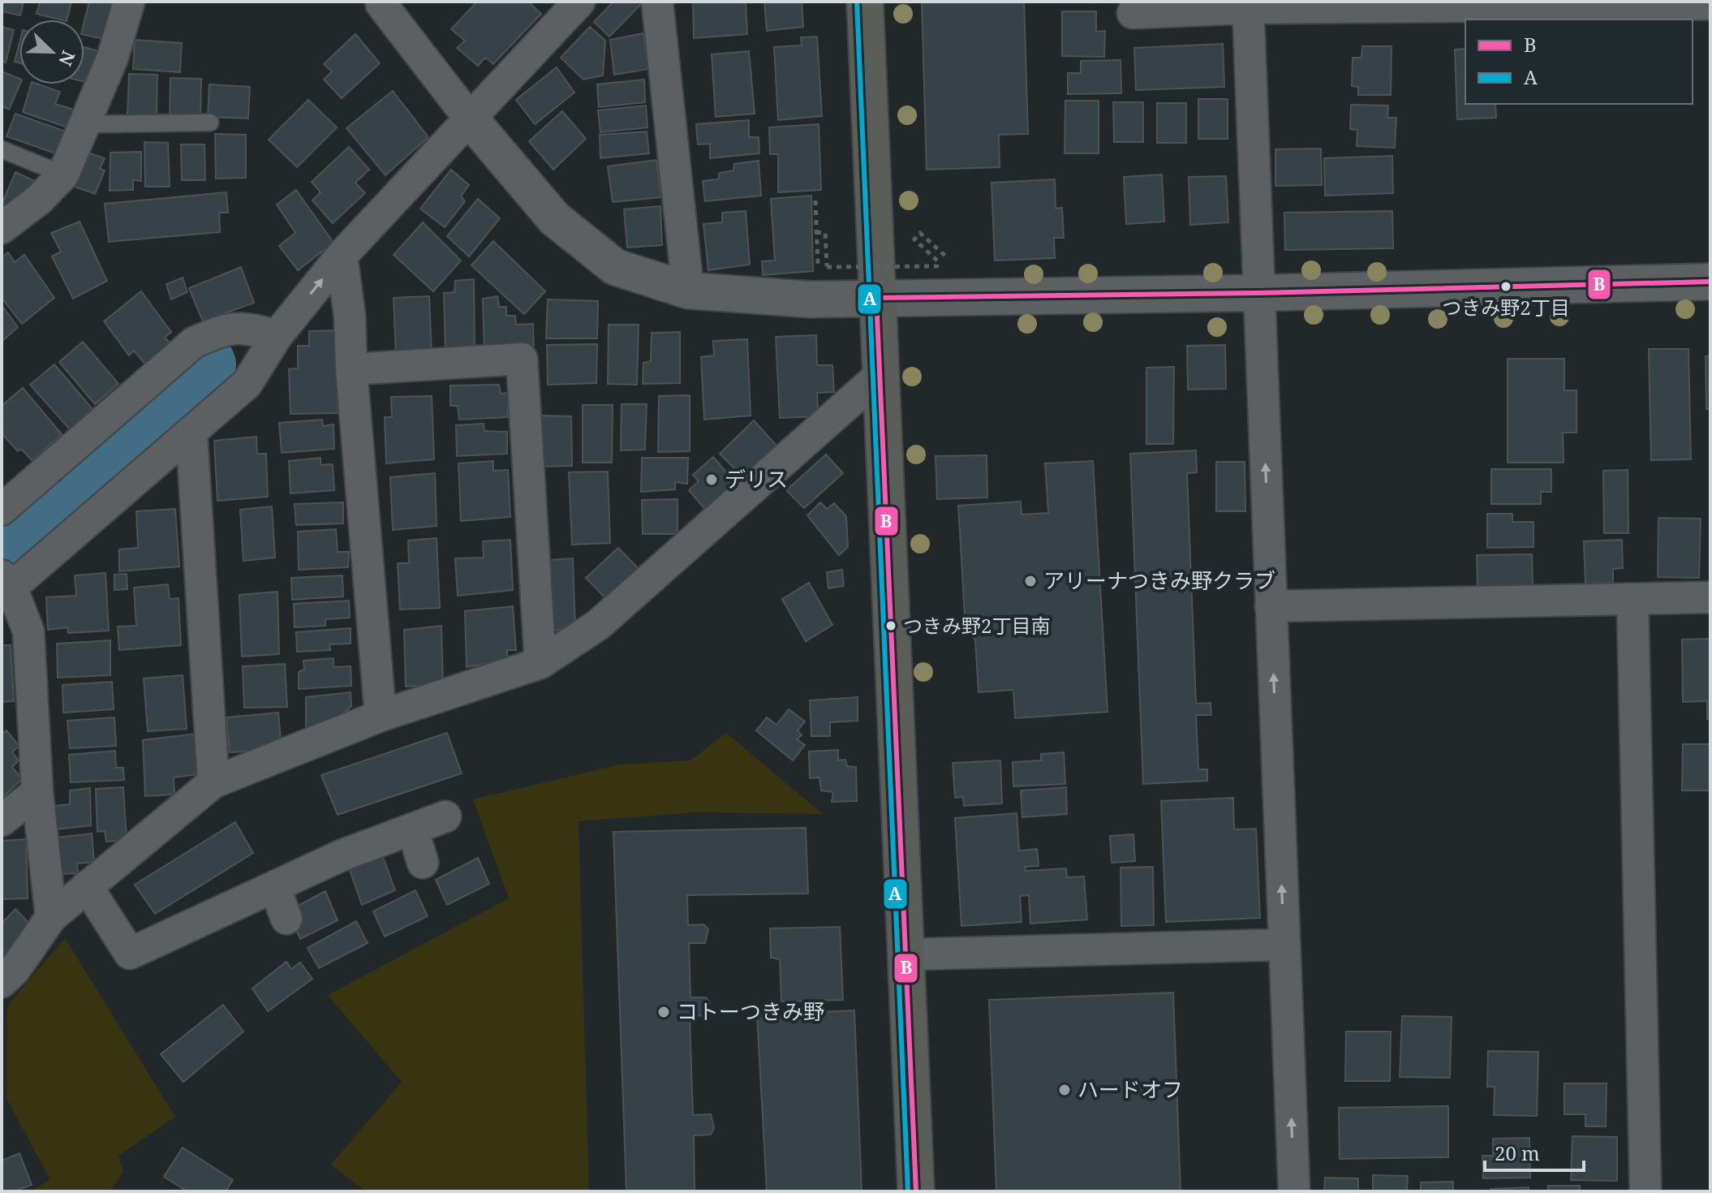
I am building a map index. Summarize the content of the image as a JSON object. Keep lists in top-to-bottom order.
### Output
{
  "places": [
    "つきみ野2丁目",
    "デリス",
    "アリーナつきみ野クラブ",
    "つきみ野2丁目南",
    "コトーつきみ野",
    "ハードオフ"
  ],
  "lines": ["transit line A", "transit line B"],
  "legend": ["B", "A"],
  "scale_bar": "20 m",
  "north": "bottom right"
}
